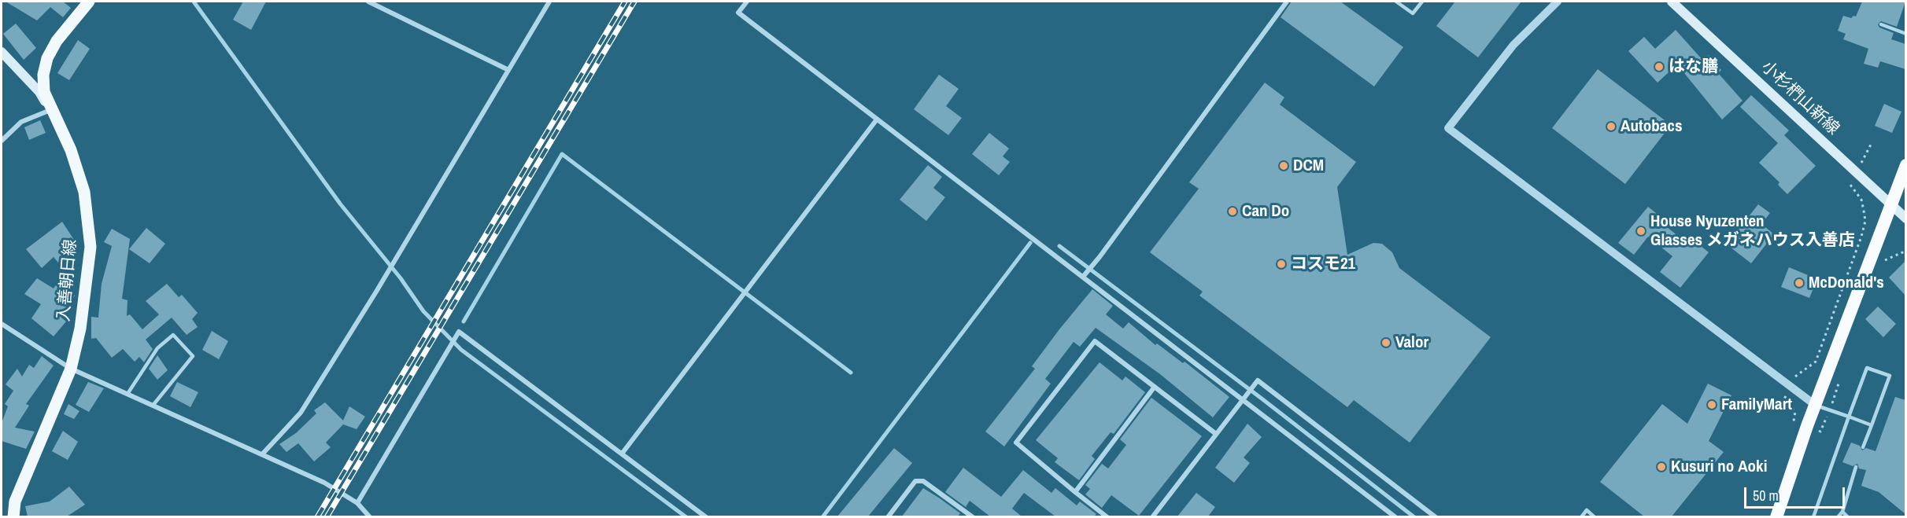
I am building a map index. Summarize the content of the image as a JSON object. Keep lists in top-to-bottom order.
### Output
{
  "streets": {
    "main road": ["小杉椚山新線", "入善朝日線"]
  },
  "places": [
    "はな膳",
    "Autobacs",
    "DCM",
    "Can Do",
    "House Nyuzenten Glasses メガネハウス入善店",
    "コスモ21",
    "McDonald's",
    "Valor",
    "FamilyMart",
    "Kusuri no Aoki"
  ],
  "scale_bar": "50 m"
}
